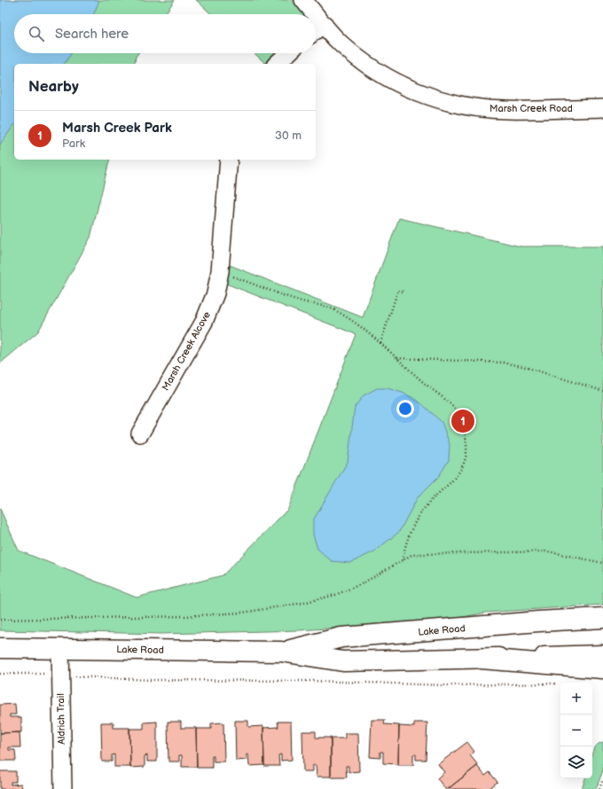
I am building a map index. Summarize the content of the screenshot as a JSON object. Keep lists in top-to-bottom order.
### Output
{
  "streets": {
    "street": [
      "Marsh Creek Road",
      "Marsh Creek Alcove",
      "Lake Road",
      "Aldrich Trail"
    ]
  },
  "crossings": [
    ["Lake Road", "Aldrich Trail"]
  ],
  "page": {
    "search": "Search here",
    "heading": "Nearby",
    "list": [
      {
        "mark": "1",
        "name": "Marsh Creek Park",
        "note": "Park",
        "value": "30 m"
      }
    ],
    "pins": "1",
    "map_buttons": ["+", "−"]
  }
}
